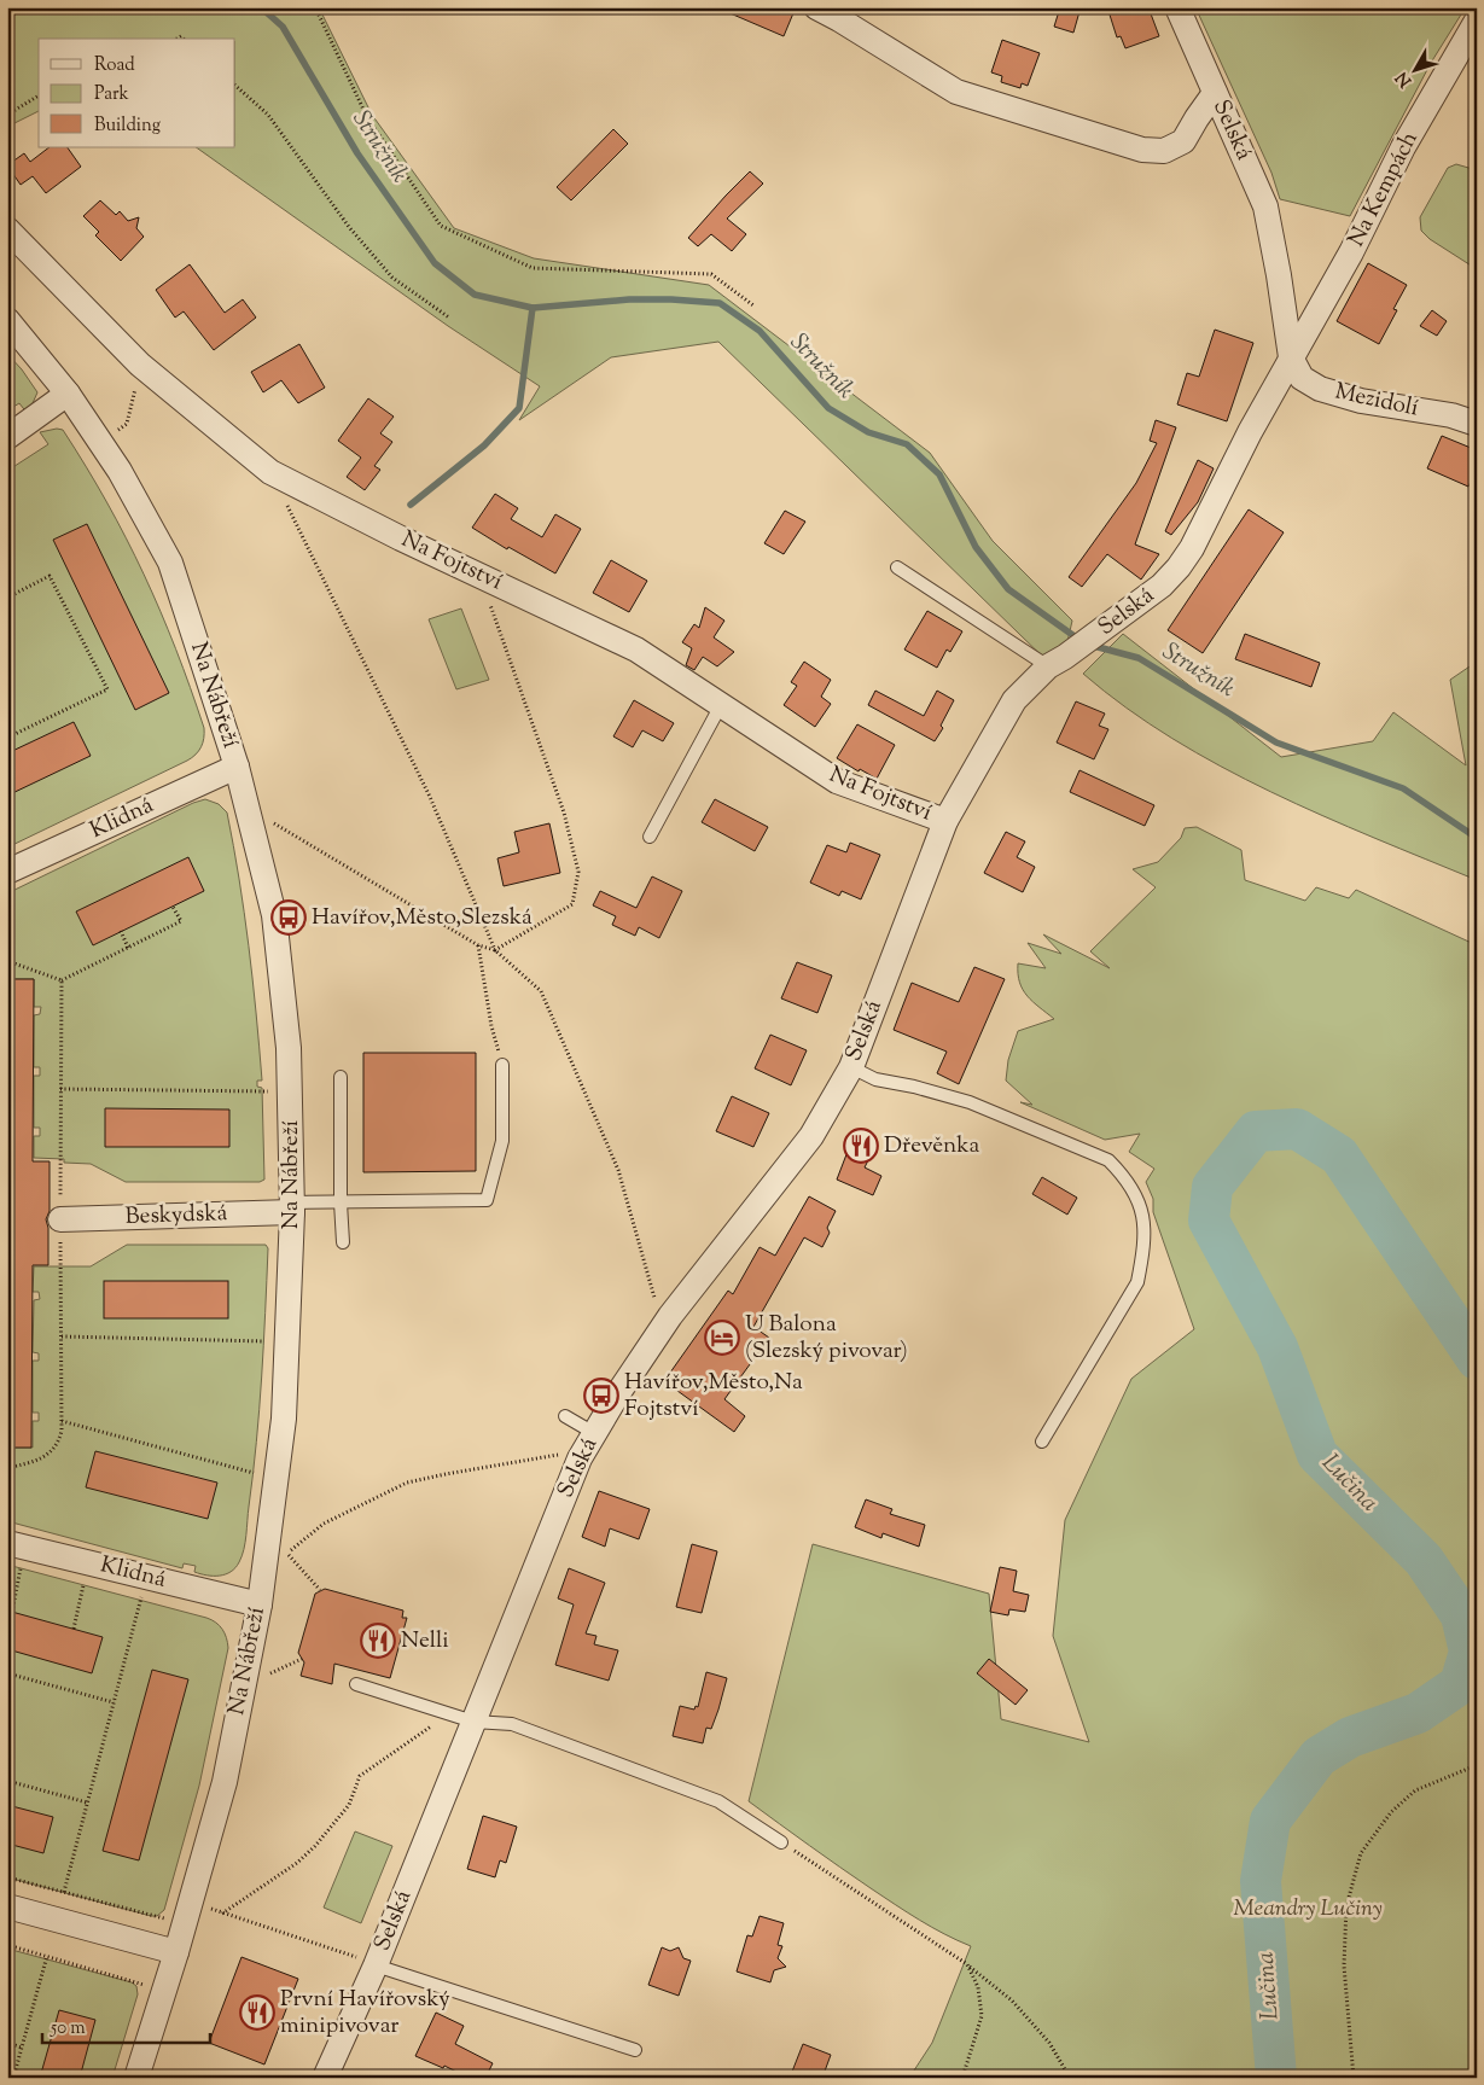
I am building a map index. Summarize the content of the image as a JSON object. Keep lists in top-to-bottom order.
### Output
{
  "streets": {
    "street": [
      "Selská",
      "Na Kempách",
      "Mezidolí",
      "Na Fojtství",
      "Na Nábřeží",
      "Klidná",
      "Beskydská"
    ]
  },
  "crossings": [
    ["Selská", "Na Kempách"],
    ["Selská", "Mezidolí"],
    ["Selská", "Na Fojtství"],
    ["Na Kempách", "Mezidolí"],
    ["Na Nábřeží", "Klidná"],
    ["Na Nábřeží", "Beskydská"]
  ],
  "water": ["Stružník", "Lučina"],
  "parks": ["Meandry Lučiny"],
  "places": {
    "bus stop": ["Havířov,Město,Slezská", "Havířov,Město,Na Fojtství"],
    "restaurant": ["Dřevěnka", "Nelli", "První Havířovský minipivovar"],
    "hotel": ["U Balona (Slezský pivovar)"]
  },
  "legend": ["Road", "Park", "Building"],
  "scale_bar": "50 m",
  "north": "bottom left"
}
